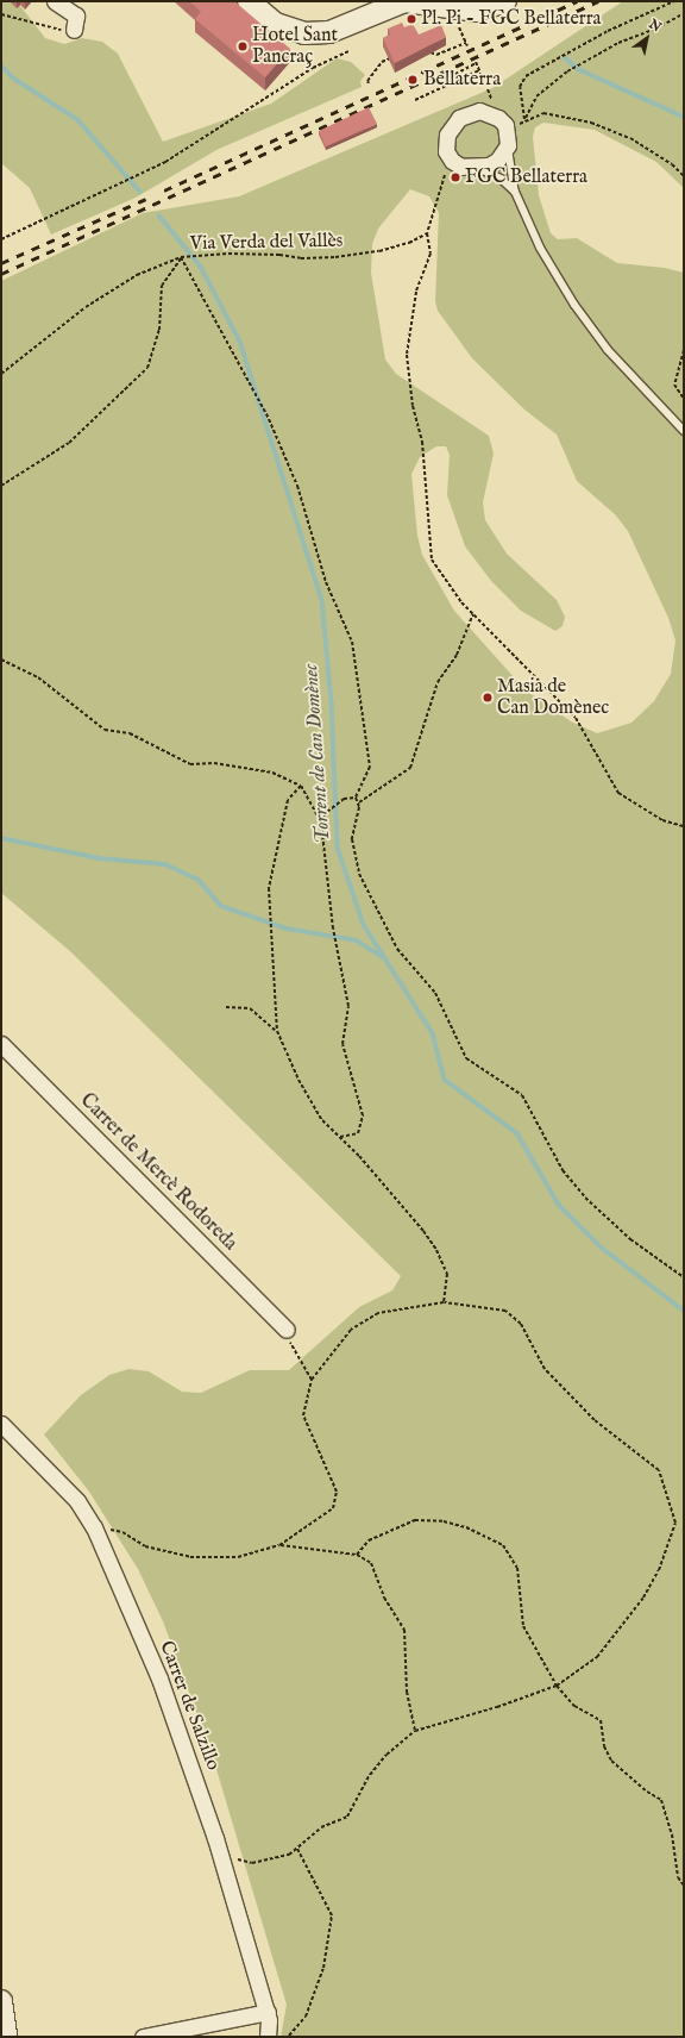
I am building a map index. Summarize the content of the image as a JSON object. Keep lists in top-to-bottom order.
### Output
{
  "streets": {
    "street": ["Carrer de Mercè Rodoreda", "Carrer de Salzillo"],
    "path": ["Via Verda del Vallès"]
  },
  "water": ["Torrent de Can Domènec"],
  "places": [
    "Pl. Pi - FGC Bellaterra",
    "Hotel Sant Pancraç",
    "Bellaterra",
    "FGC Bellaterra",
    "Masia de Can Domènec"
  ],
  "north": "top right"
}
